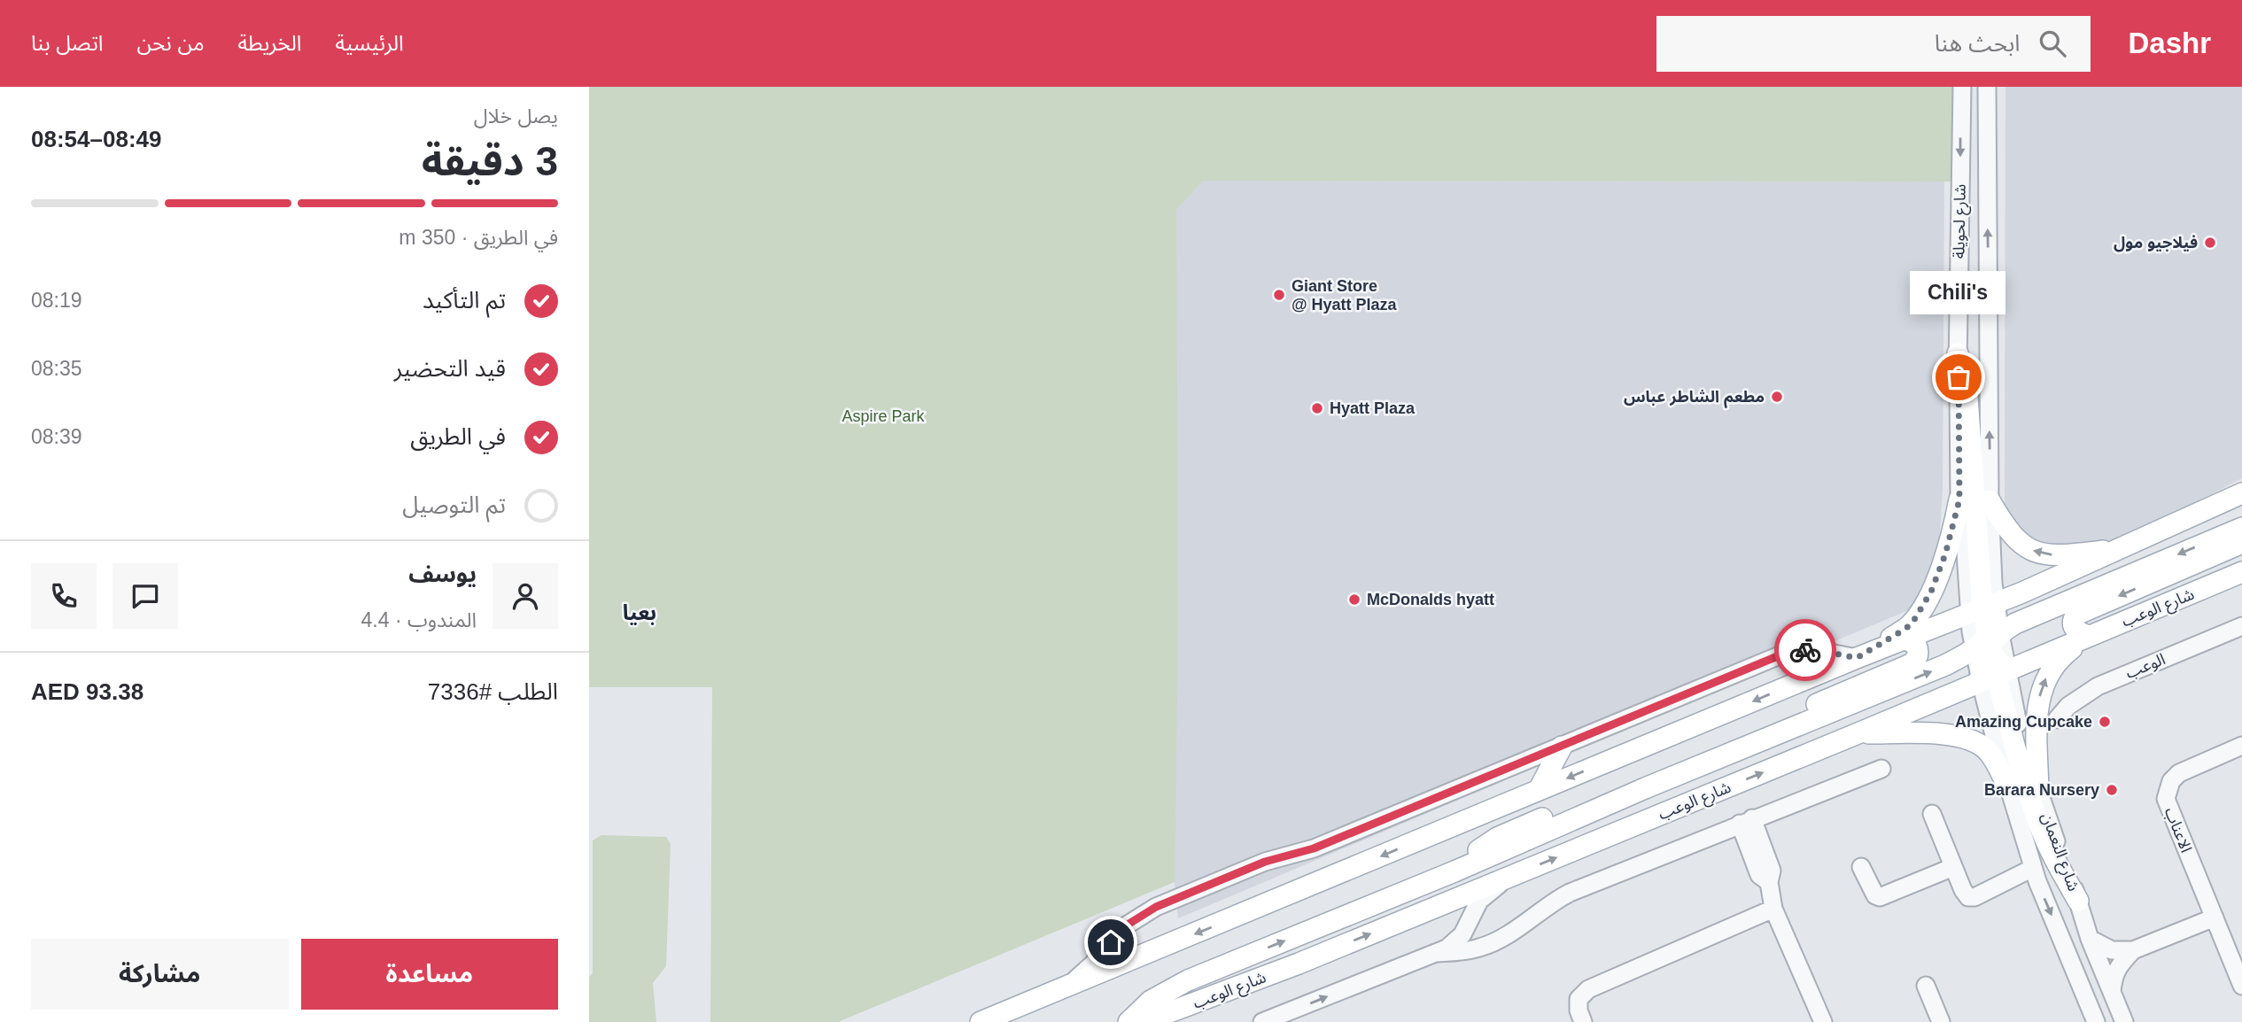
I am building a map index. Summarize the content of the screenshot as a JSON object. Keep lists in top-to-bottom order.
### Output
{
  "streets": {
    "main road": ["شارع الوعب"],
    "street": [
      "شارع لحويلة",
      "الوعب",
      "الاعناب",
      "شارع النعمان"
    ]
  },
  "crossings": [
    ["شارع الوعب", "شارع النعمان"]
  ],
  "districts": ["بعيا"],
  "parks": ["Aspire Park"],
  "places": [
    "فيلاجيو مول",
    "Giant Store @ Hyatt Plaza",
    "Chili's",
    "مطعم الشاطر عباس",
    "Hyatt Plaza",
    "McDonalds hyatt",
    "Amazing Cupcake",
    "Barara Nursery"
  ],
  "page": {
    "header": "Dashr",
    "search": "ابحث هنا",
    "nav": [
      "الرئيسية",
      "الخريطة",
      "من نحن",
      "اتصل بنا"
    ],
    "heading": ["3 دقيقة", "يصل خلال", "08:49–08:54"],
    "panel": [
      "يوسف",
      "المندوب · 4.4",
      "الطلب #7336",
      "AED 93.38"
    ],
    "bar": "في الطريق · 350 m",
    "list": [
      ["تم التأكيد", "08:19"],
      ["قيد التحضير", "08:35"],
      ["في الطريق", "08:39"],
      "تم التوصيل"
    ],
    "bubble": "Chili's",
    "buttons": ["مساعدة", "مشاركة"]
  }
}
